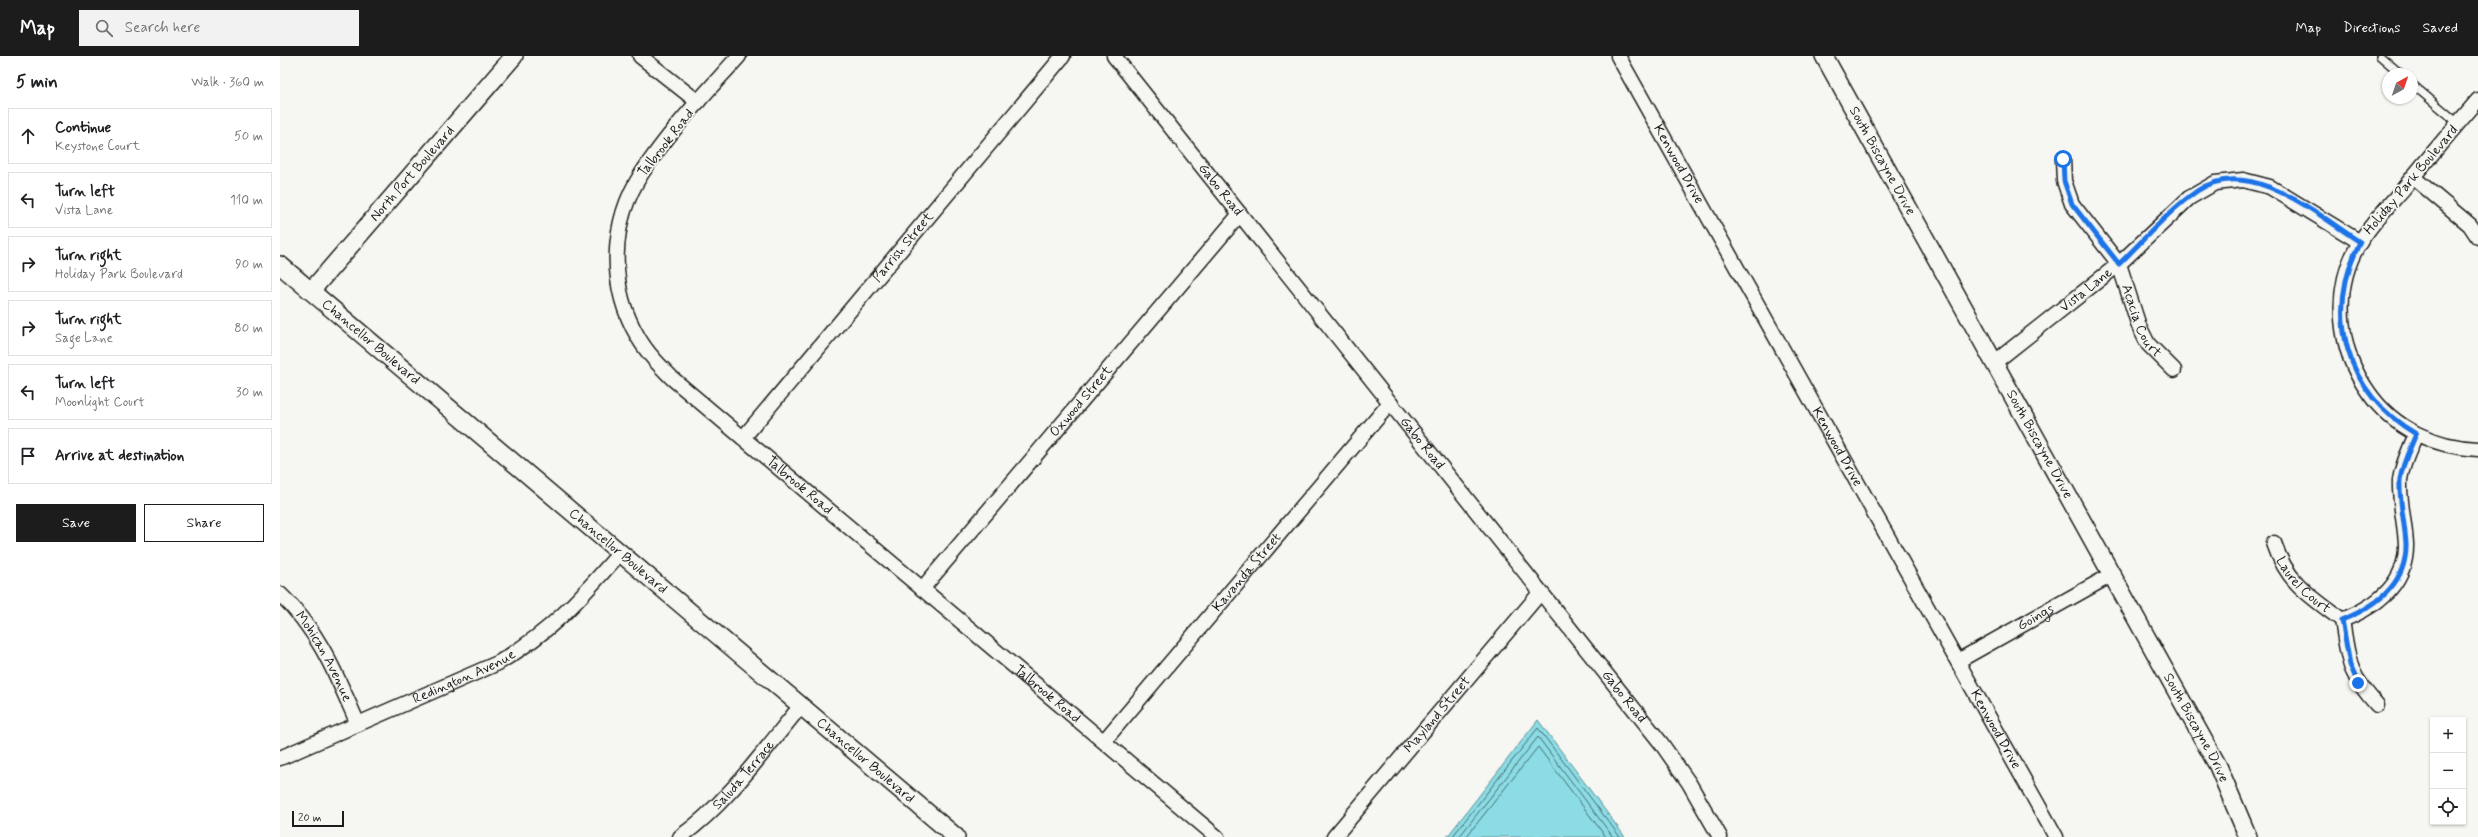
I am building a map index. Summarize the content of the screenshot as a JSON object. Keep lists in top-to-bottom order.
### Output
{
  "streets": {
    "street": [
      "Talbrook Road",
      "South Biscayne Drive",
      "Kenwood Drive",
      "North Port Boulevard",
      "Holiday Park Boulevard",
      "Gabo Road",
      "Parrish Street",
      "Vista Lane",
      "Acacia Court",
      "Chancellor Boulevard",
      "Oxwood Street",
      "Kavanda Street",
      "Laurel Court",
      "Goings",
      "Mohican Avenue",
      "Redington Avenue",
      "Mayland Street",
      "Saluda Terrace"
    ]
  },
  "crossings": [
    ["Talbrook Road", "Parrish Street"],
    ["Talbrook Road", "Oxwood Street"],
    ["Talbrook Road", "Kavanda Street"],
    ["South Biscayne Drive", "Vista Lane"],
    ["South Biscayne Drive", "Goings"],
    ["Kenwood Drive", "Goings"],
    ["North Port Boulevard", "Chancellor Boulevard"],
    ["Holiday Park Boulevard", "Vista Lane"],
    ["Gabo Road", "Oxwood Street"],
    ["Gabo Road", "Kavanda Street"],
    ["Gabo Road", "Mayland Street"],
    ["Vista Lane", "Acacia Court"],
    ["Chancellor Boulevard", "Redington Avenue"],
    ["Chancellor Boulevard", "Saluda Terrace"],
    ["Mohican Avenue", "Redington Avenue"]
  ],
  "scale_bar": "20 m",
  "north": "top right",
  "page": {
    "header": "Map",
    "search": "Search here",
    "nav": ["Map", "Directions", "Saved"],
    "heading": ["5 min", "Walk · 360 m"],
    "list": [
      ["Continue", "Keystone Court", "50 m"],
      ["Turn left", "Vista Lane", "110 m"],
      ["Turn right", "Holiday Park Boulevard", "90 m"],
      ["Turn right", "Sage Lane", "80 m"],
      ["Turn left", "Moonlight Court", "30 m"],
      "Arrive at destination"
    ],
    "buttons": ["Save", "Share"],
    "map_buttons": ["+", "−"],
    "scale": "20 m"
  }
}
